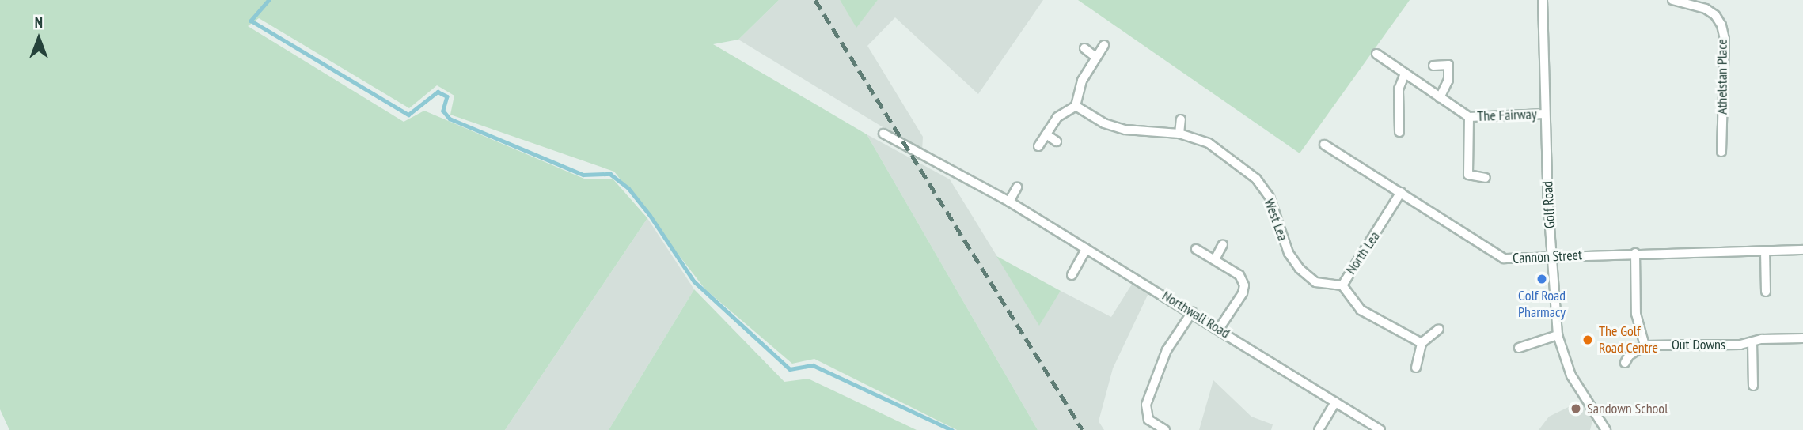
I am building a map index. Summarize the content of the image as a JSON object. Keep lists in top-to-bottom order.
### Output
{
  "streets": {
    "street": [
      "Athelstan Place",
      "The Fairway",
      "Golf Road",
      "West Lea",
      "North Lea",
      "Cannon Street",
      "Northwall Road",
      "Out Downs"
    ]
  },
  "crossings": [
    ["The Fairway", "Golf Road"],
    ["Golf Road", "Cannon Street"],
    ["West Lea", "North Lea"],
    ["North Lea", "Cannon Street"]
  ],
  "places": ["Golf Road Pharmacy", "The Golf Road Centre", "Sandown School"],
  "north": "top"
}
